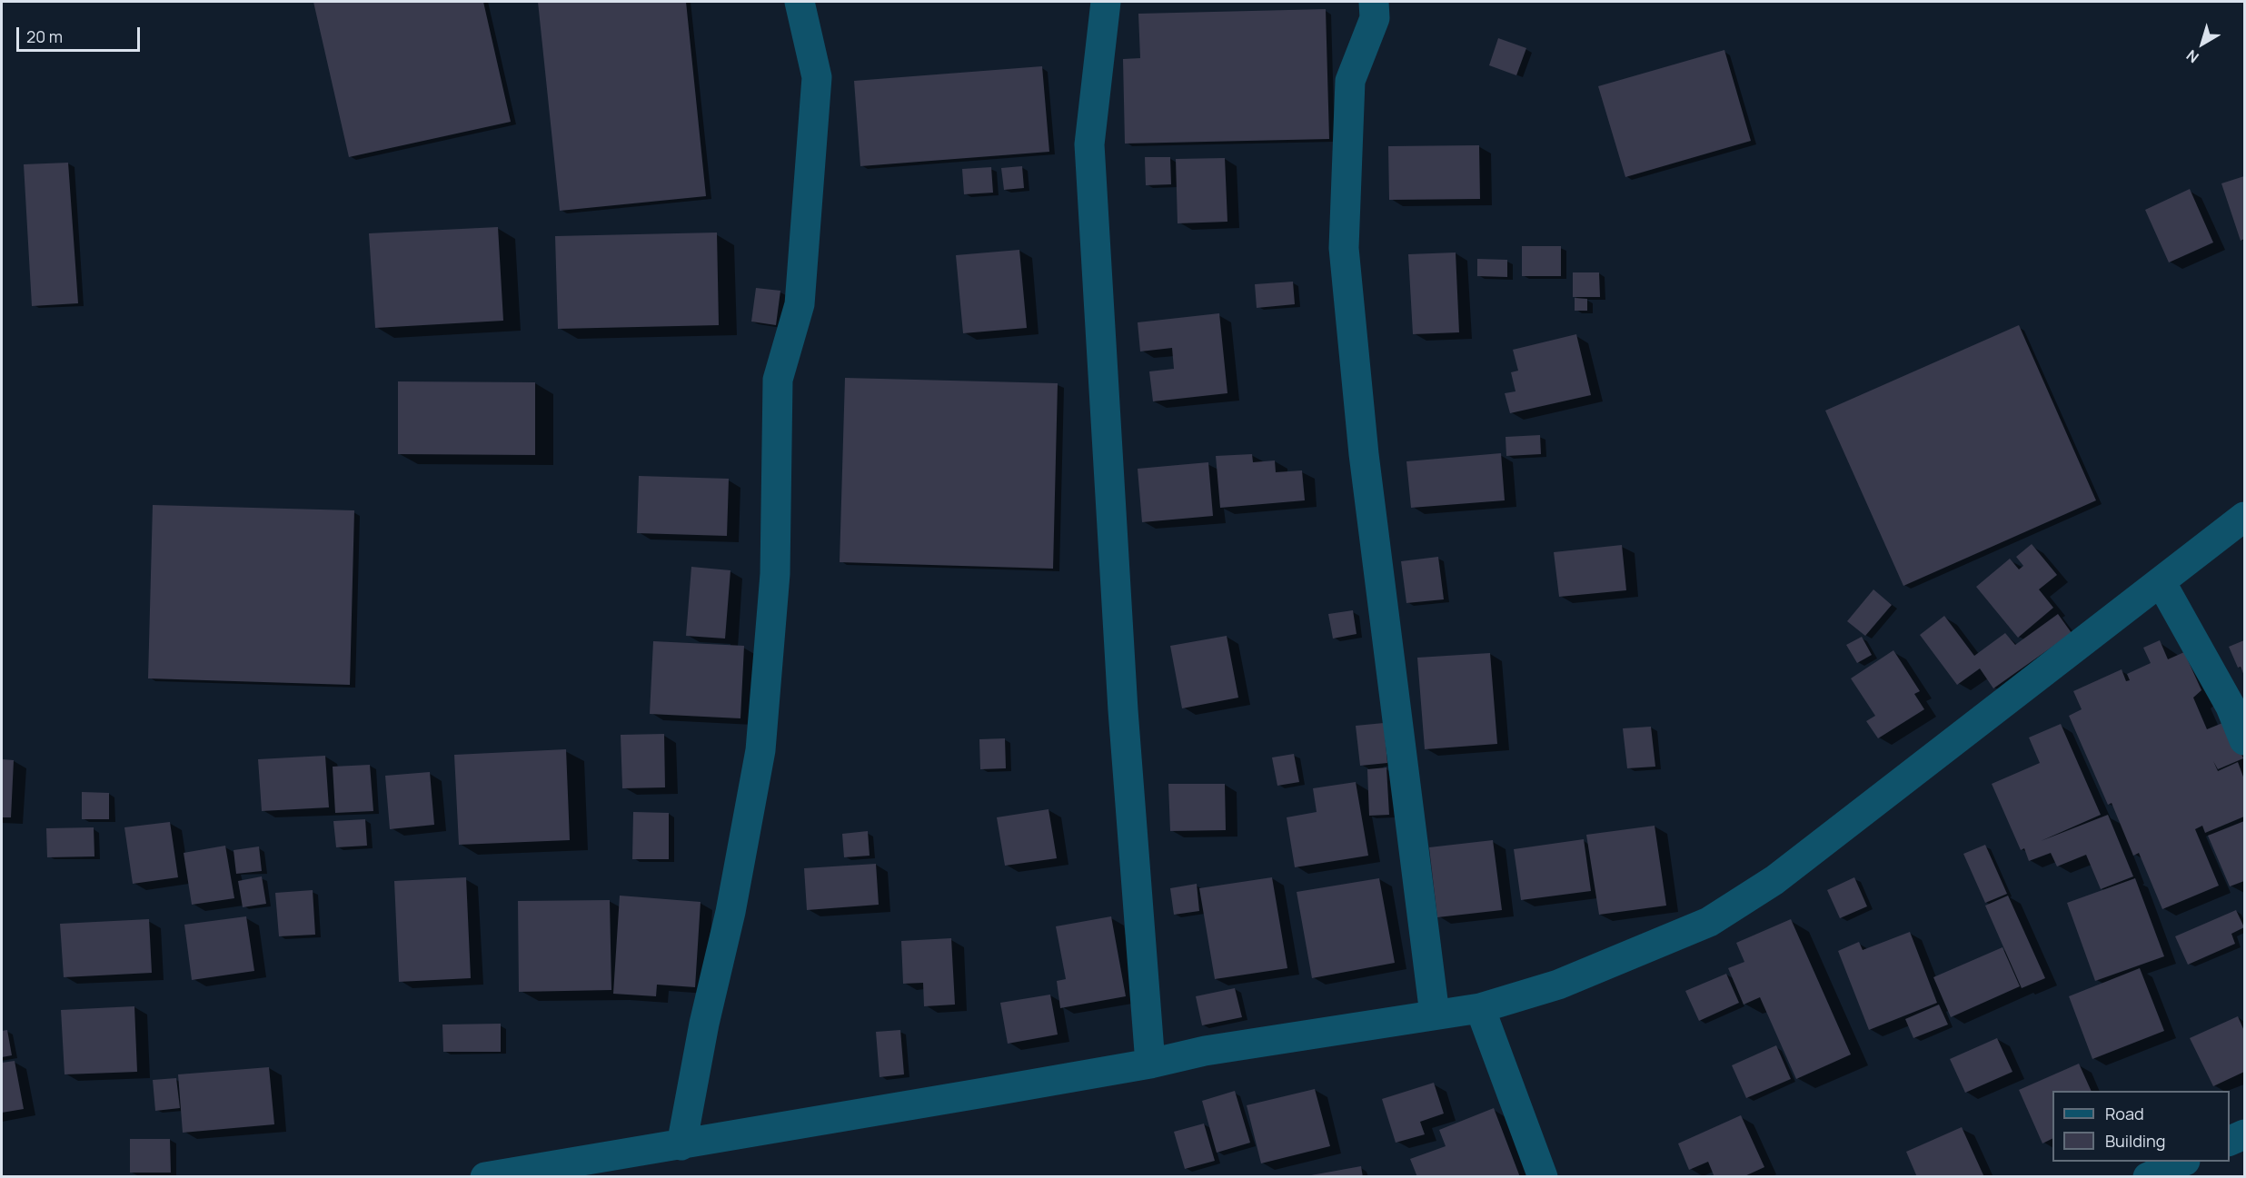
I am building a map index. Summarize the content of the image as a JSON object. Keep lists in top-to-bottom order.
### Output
{
  "legend": ["Road", "Building"],
  "scale_bar": "20 m",
  "north": "bottom left"
}
